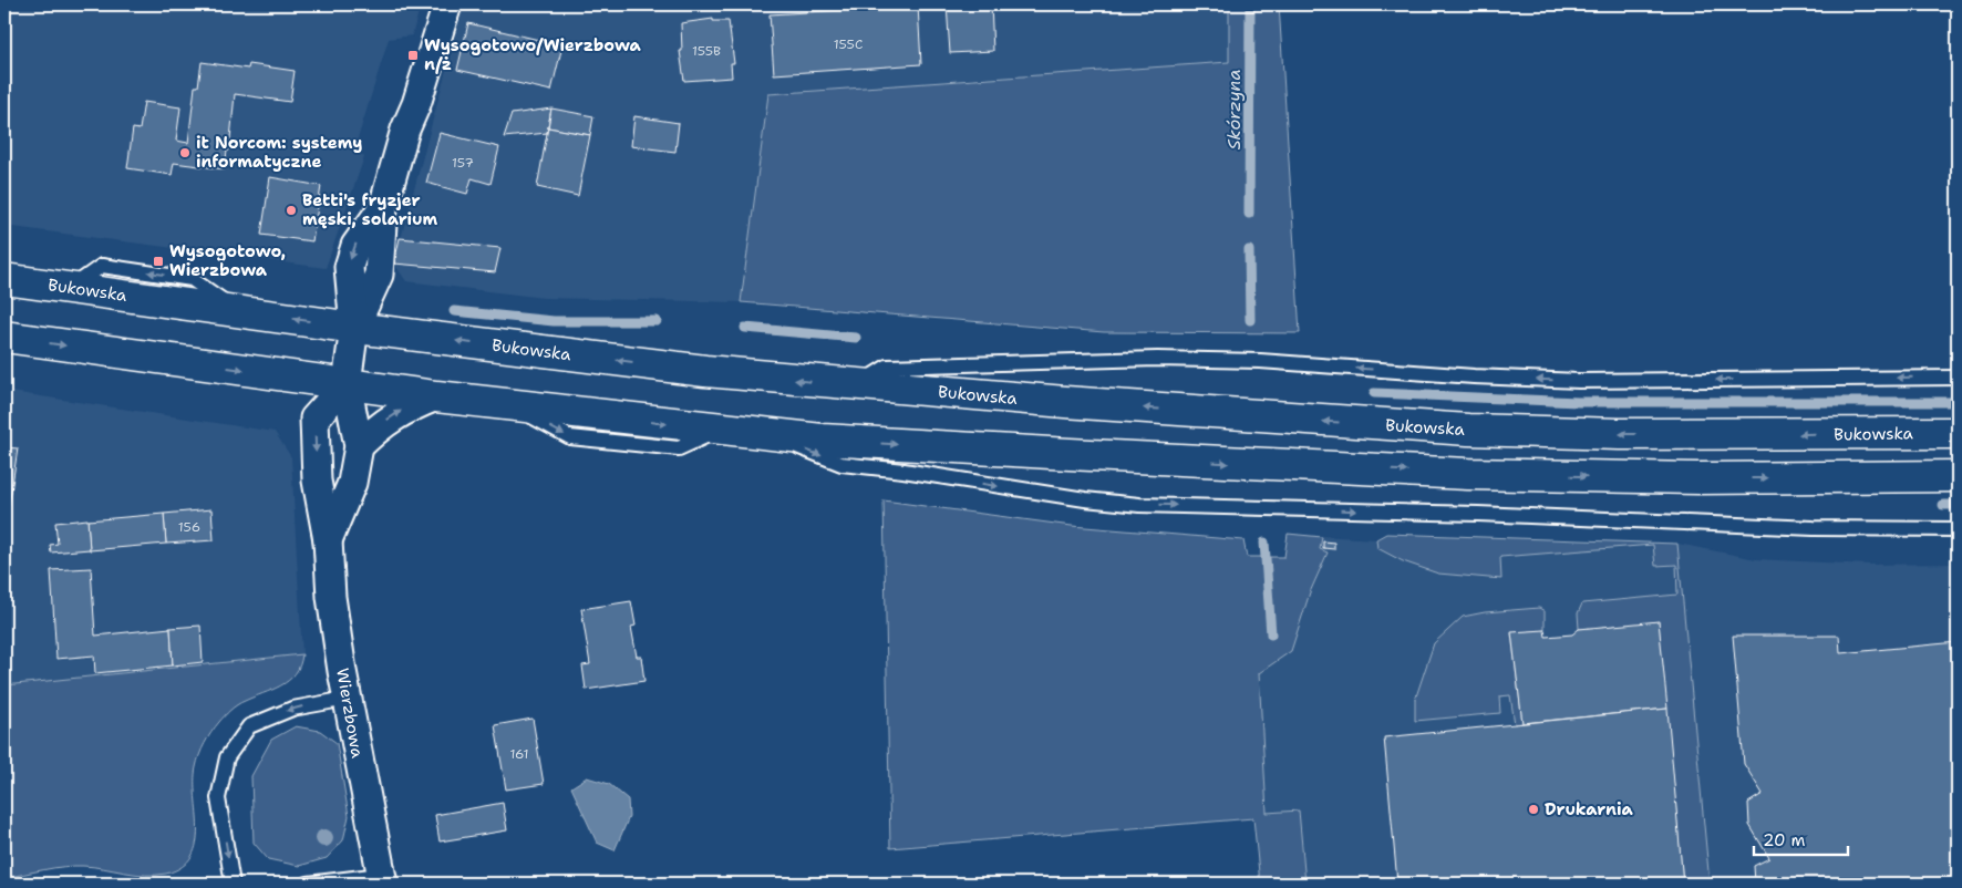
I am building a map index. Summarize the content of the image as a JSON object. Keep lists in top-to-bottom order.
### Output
{
  "streets": {
    "main road": ["Bukowska"],
    "street": ["Wierzbowa"]
  },
  "crossings": [
    ["Bukowska", "Wierzbowa"]
  ],
  "water": ["Skórzyna"],
  "places": {
    "transit": ["Wysogotowo/Wierzbowa n/ż", "Wysogotowo, Wierzbowa"],
    "other": ["it Norcom: systemy informatyczne", "Betti's fryzjer męski, solarium", "Drukarnia"]
  },
  "house_numbers": [
    "155C",
    "155B",
    "157",
    "156",
    "161"
  ],
  "scale_bar": "20 m"
}
